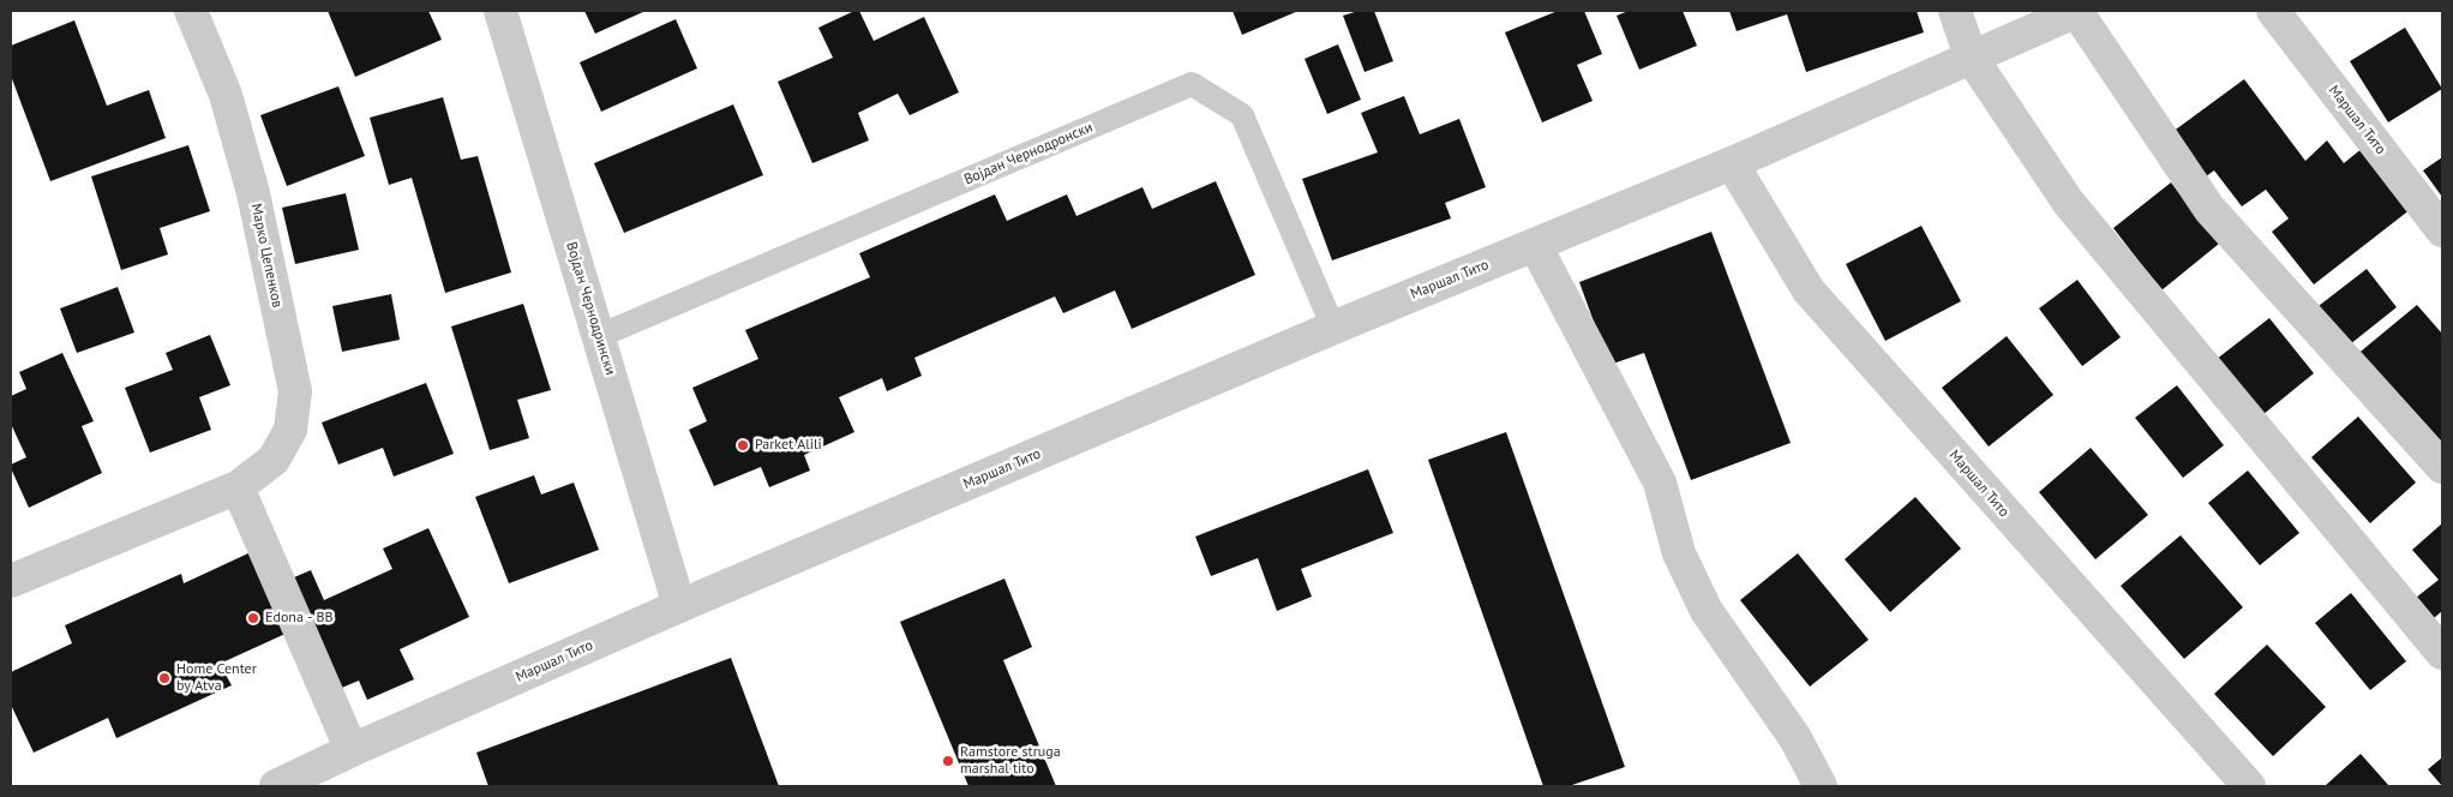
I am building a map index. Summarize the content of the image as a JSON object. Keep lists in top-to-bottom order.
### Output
{
  "streets": {
    "street": ["Маршал Тито", "Марко Цепенков", "Војдан Чернодрински"],
    "lane": ["Војдан Чернодронски"]
  },
  "crossings": [
    ["Маршал Тито", "Војдан Чернодронски"],
    ["Маршал Тито", "Војдан Чернодрински"],
    ["Војдан Чернодронски", "Војдан Чернодрински"]
  ],
  "places": [
    "Parket Alili",
    "Edona - BB",
    "Home Center by Atva",
    "Ramstore struga marshal tito"
  ]
}
